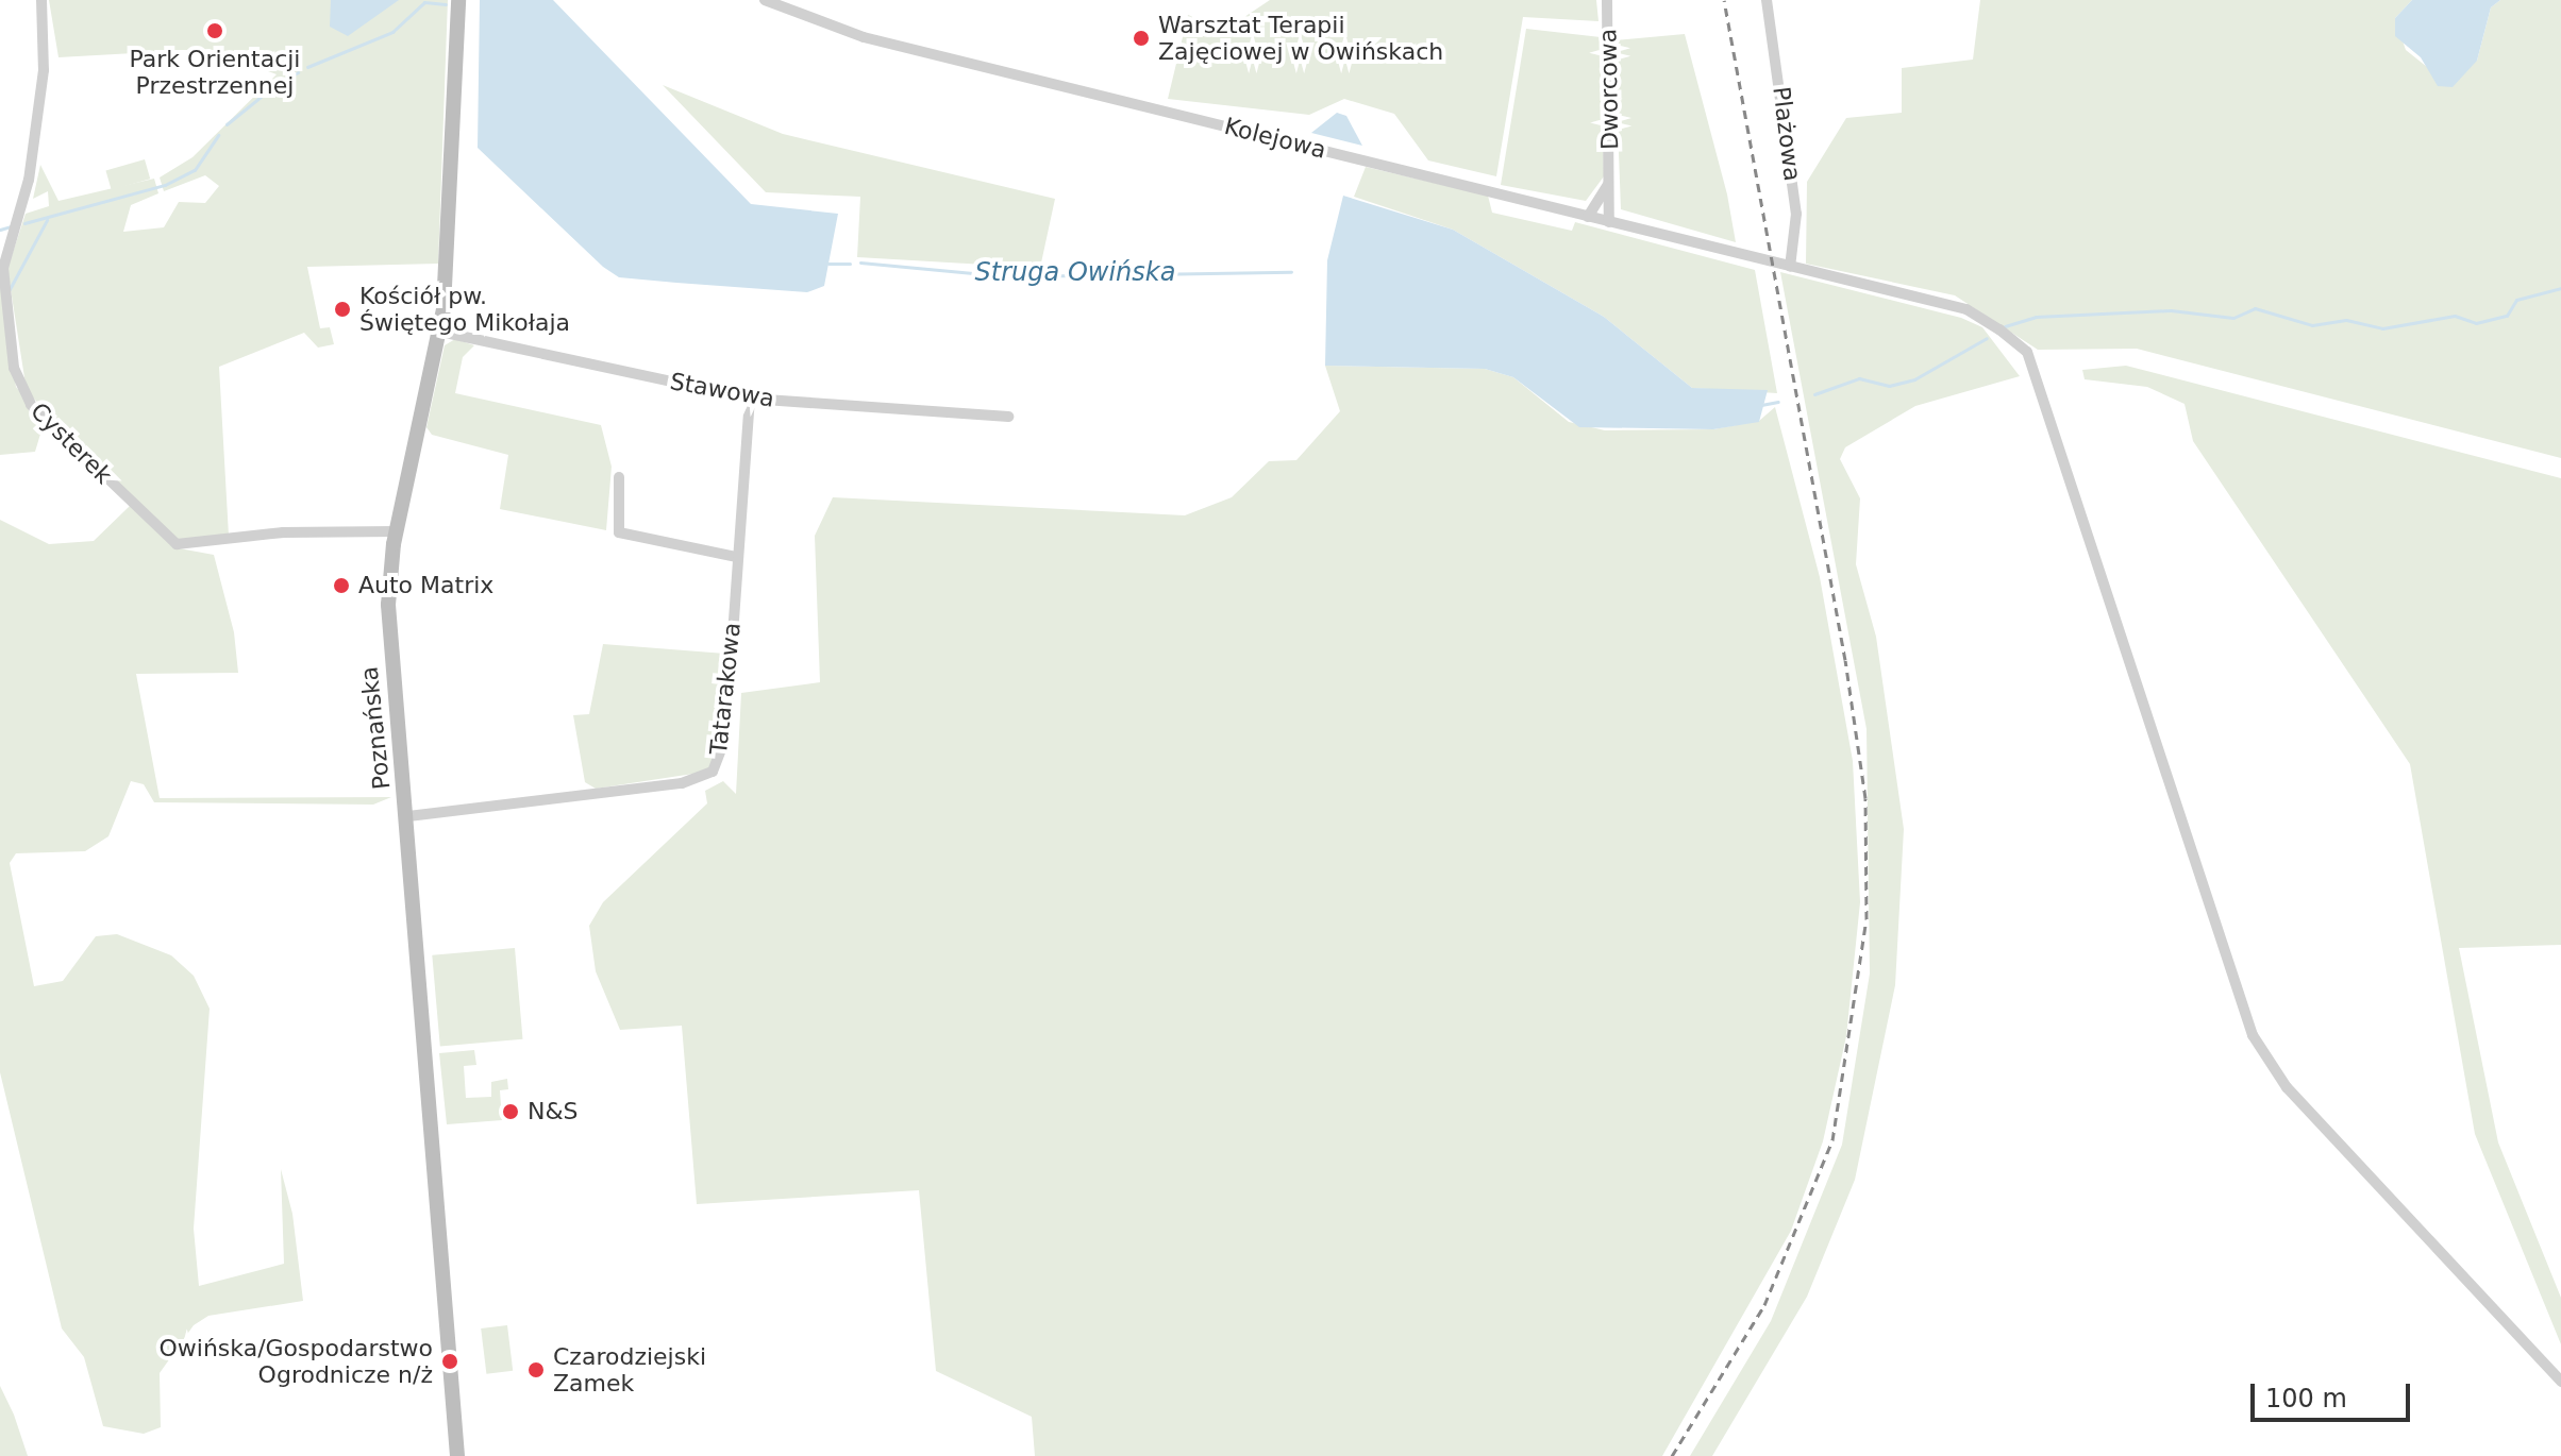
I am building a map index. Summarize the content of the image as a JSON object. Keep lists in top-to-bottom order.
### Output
{
  "streets": {
    "main road": ["Poznańska"],
    "street": [
      "Dworcowa",
      "Plażowa",
      "Kolejowa",
      "Stawowa",
      "Cysterek",
      "Tatarakowa"
    ]
  },
  "crossings": [
    ["Dworcowa", "Kolejowa"],
    ["Plażowa", "Kolejowa"],
    ["Stawowa", "Tatarakowa"],
    ["Stawowa", "Poznańska"],
    ["Cysterek", "Poznańska"],
    ["Tatarakowa", "Poznańska"]
  ],
  "water": ["Struga Owińska"],
  "places": [
    "Park Orientacji Przestrzennej",
    "Warsztat Terapii Zajęciowej w Owińskach",
    "Kościół pw. Świętego Mikołaja",
    "Auto Matrix",
    "N&S",
    "Owińska/Gospodarstwo Ogrodnicze n/ż",
    "Czarodziejski Zamek"
  ],
  "scale_bar": "100 m"
}
